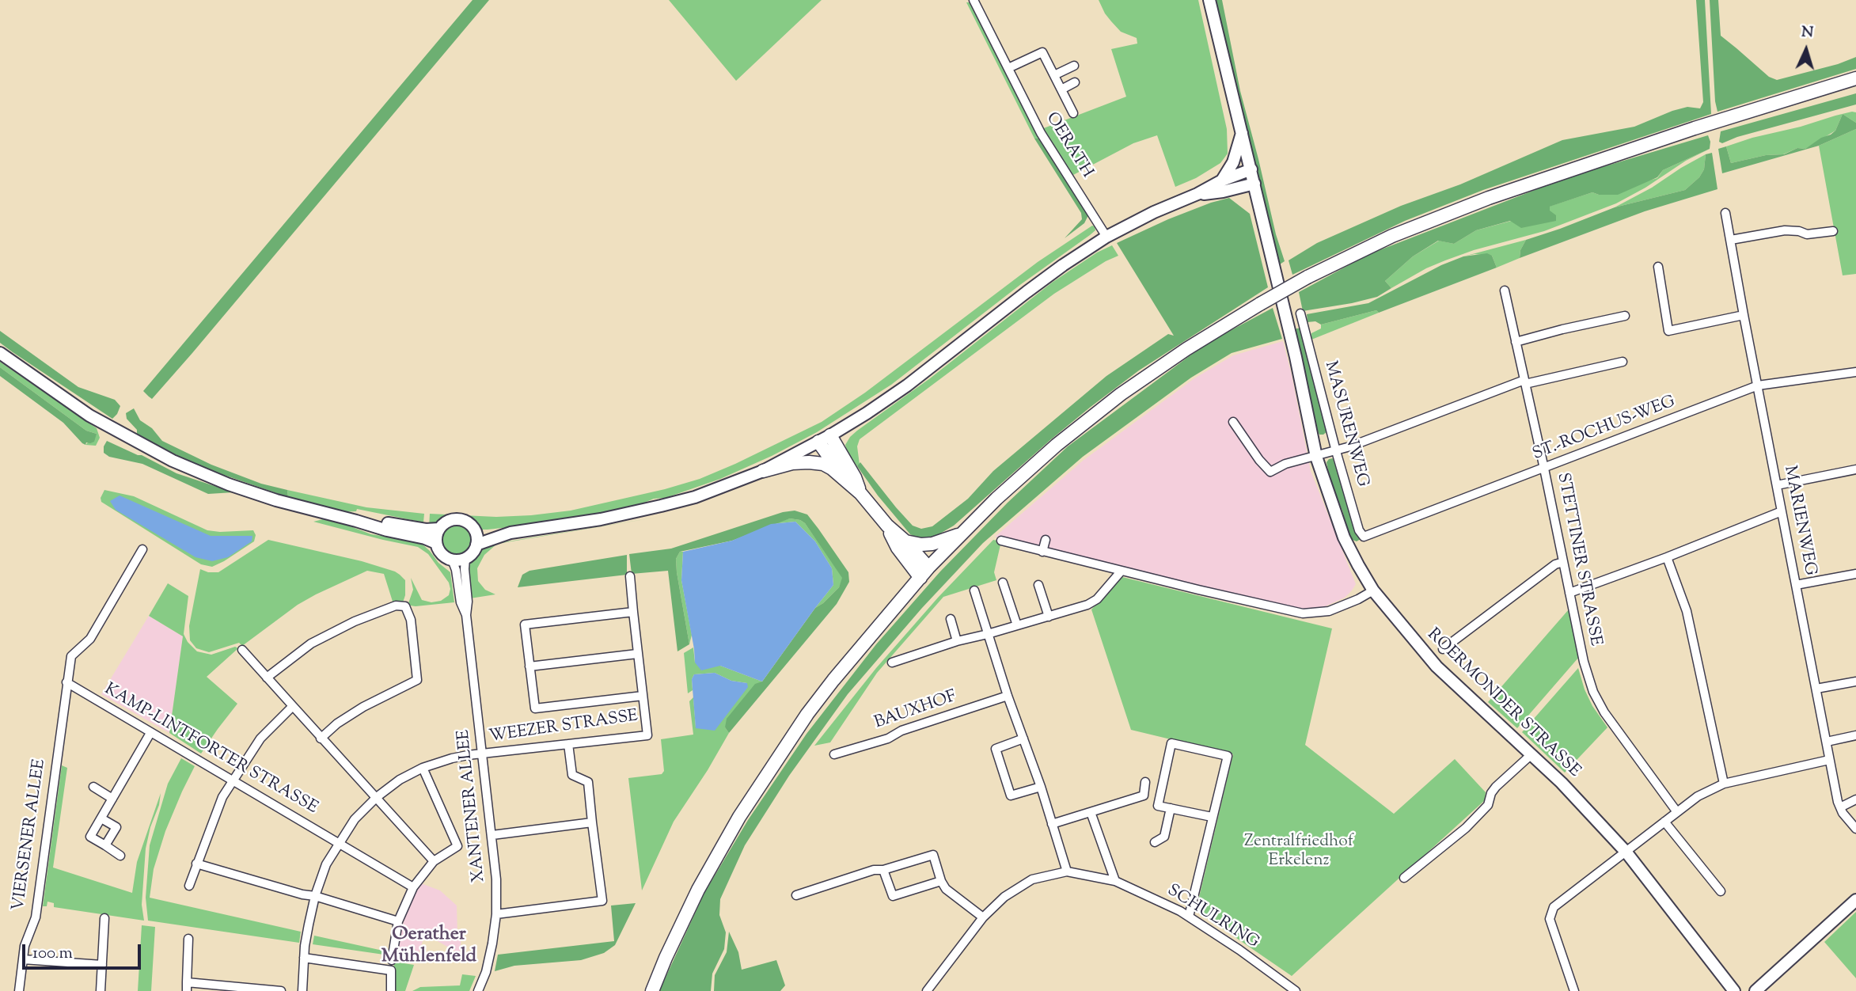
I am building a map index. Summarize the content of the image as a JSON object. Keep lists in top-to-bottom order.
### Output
{
  "streets": {
    "main road": ["ROERMONDER STRASSE"],
    "street": [
      "OERATH",
      "MASURENWEG",
      "ST.-ROCHUS-WEG",
      "MARIENWEG",
      "STETTINER STRASSE",
      "BAUXHOF",
      "WEEZER STRASSE",
      "KAMP-LINTFORTER STRASSE",
      "XANTENER ALLEE",
      "VIERSENER ALLEE",
      "SCHULRING"
    ]
  },
  "crossings": [
    ["MASURENWEG", "ST.-ROCHUS-WEG"],
    ["ST.-ROCHUS-WEG", "MARIENWEG"],
    ["ST.-ROCHUS-WEG", "STETTINER STRASSE"],
    ["WEEZER STRASSE", "KAMP-LINTFORTER STRASSE"],
    ["WEEZER STRASSE", "XANTENER ALLEE"],
    ["KAMP-LINTFORTER STRASSE", "VIERSENER ALLEE"]
  ],
  "districts": ["Oerather Mühlenfeld"],
  "parks": ["Zentralfriedhof Erkelenz"],
  "scale_bar": "100 m",
  "north": "top"
}
